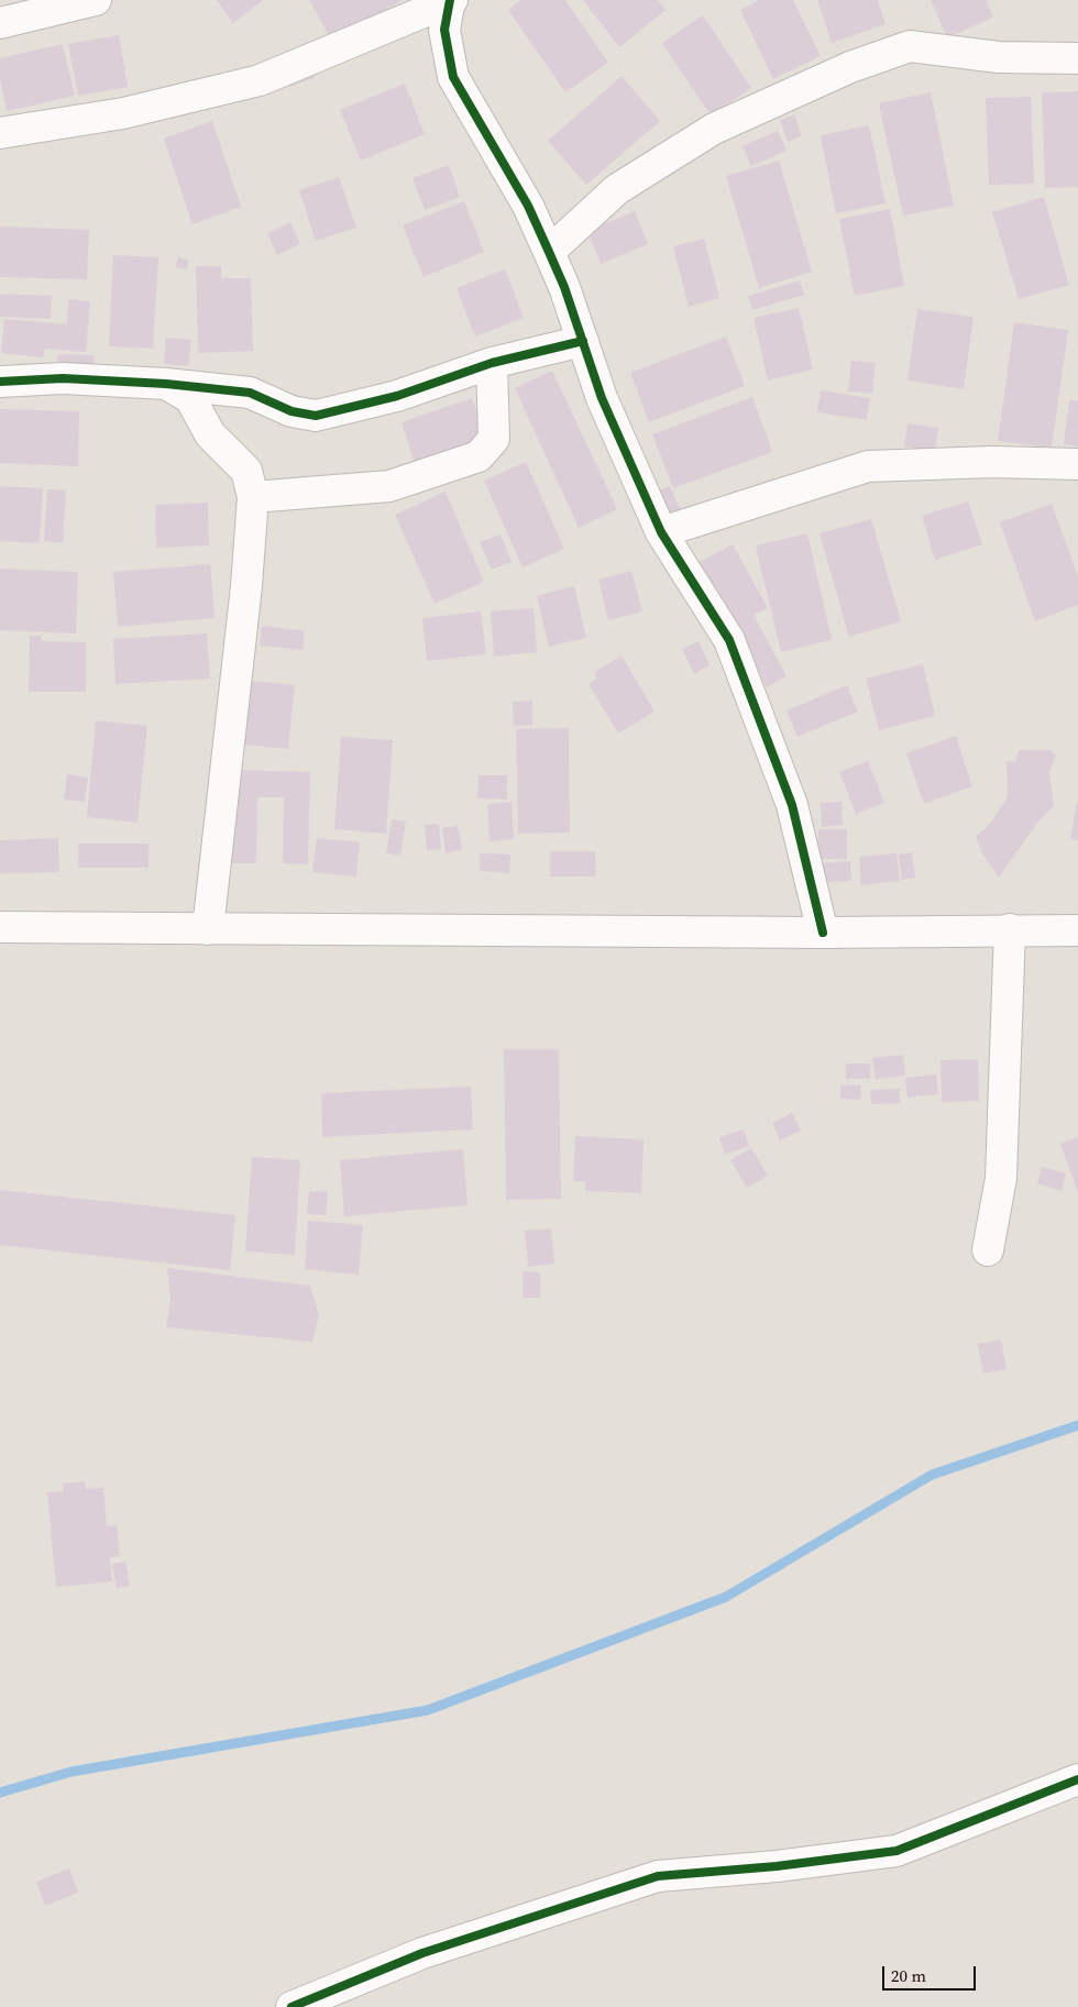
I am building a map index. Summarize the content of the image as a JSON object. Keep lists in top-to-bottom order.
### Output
{
  "scale_bar": "20 m"
}
